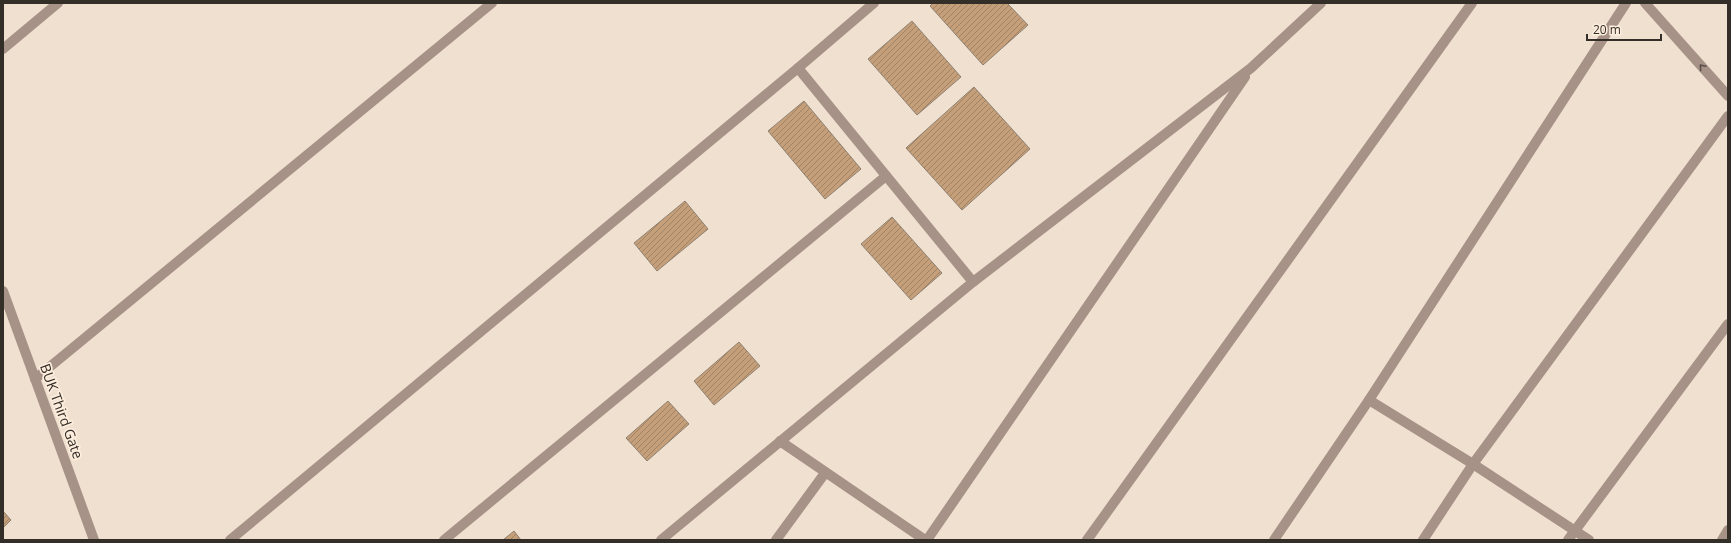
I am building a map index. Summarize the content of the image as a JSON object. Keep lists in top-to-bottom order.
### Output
{
  "streets": {
    "street": ["BUK Third Gate"]
  },
  "scale_bar": "20 m"
}
